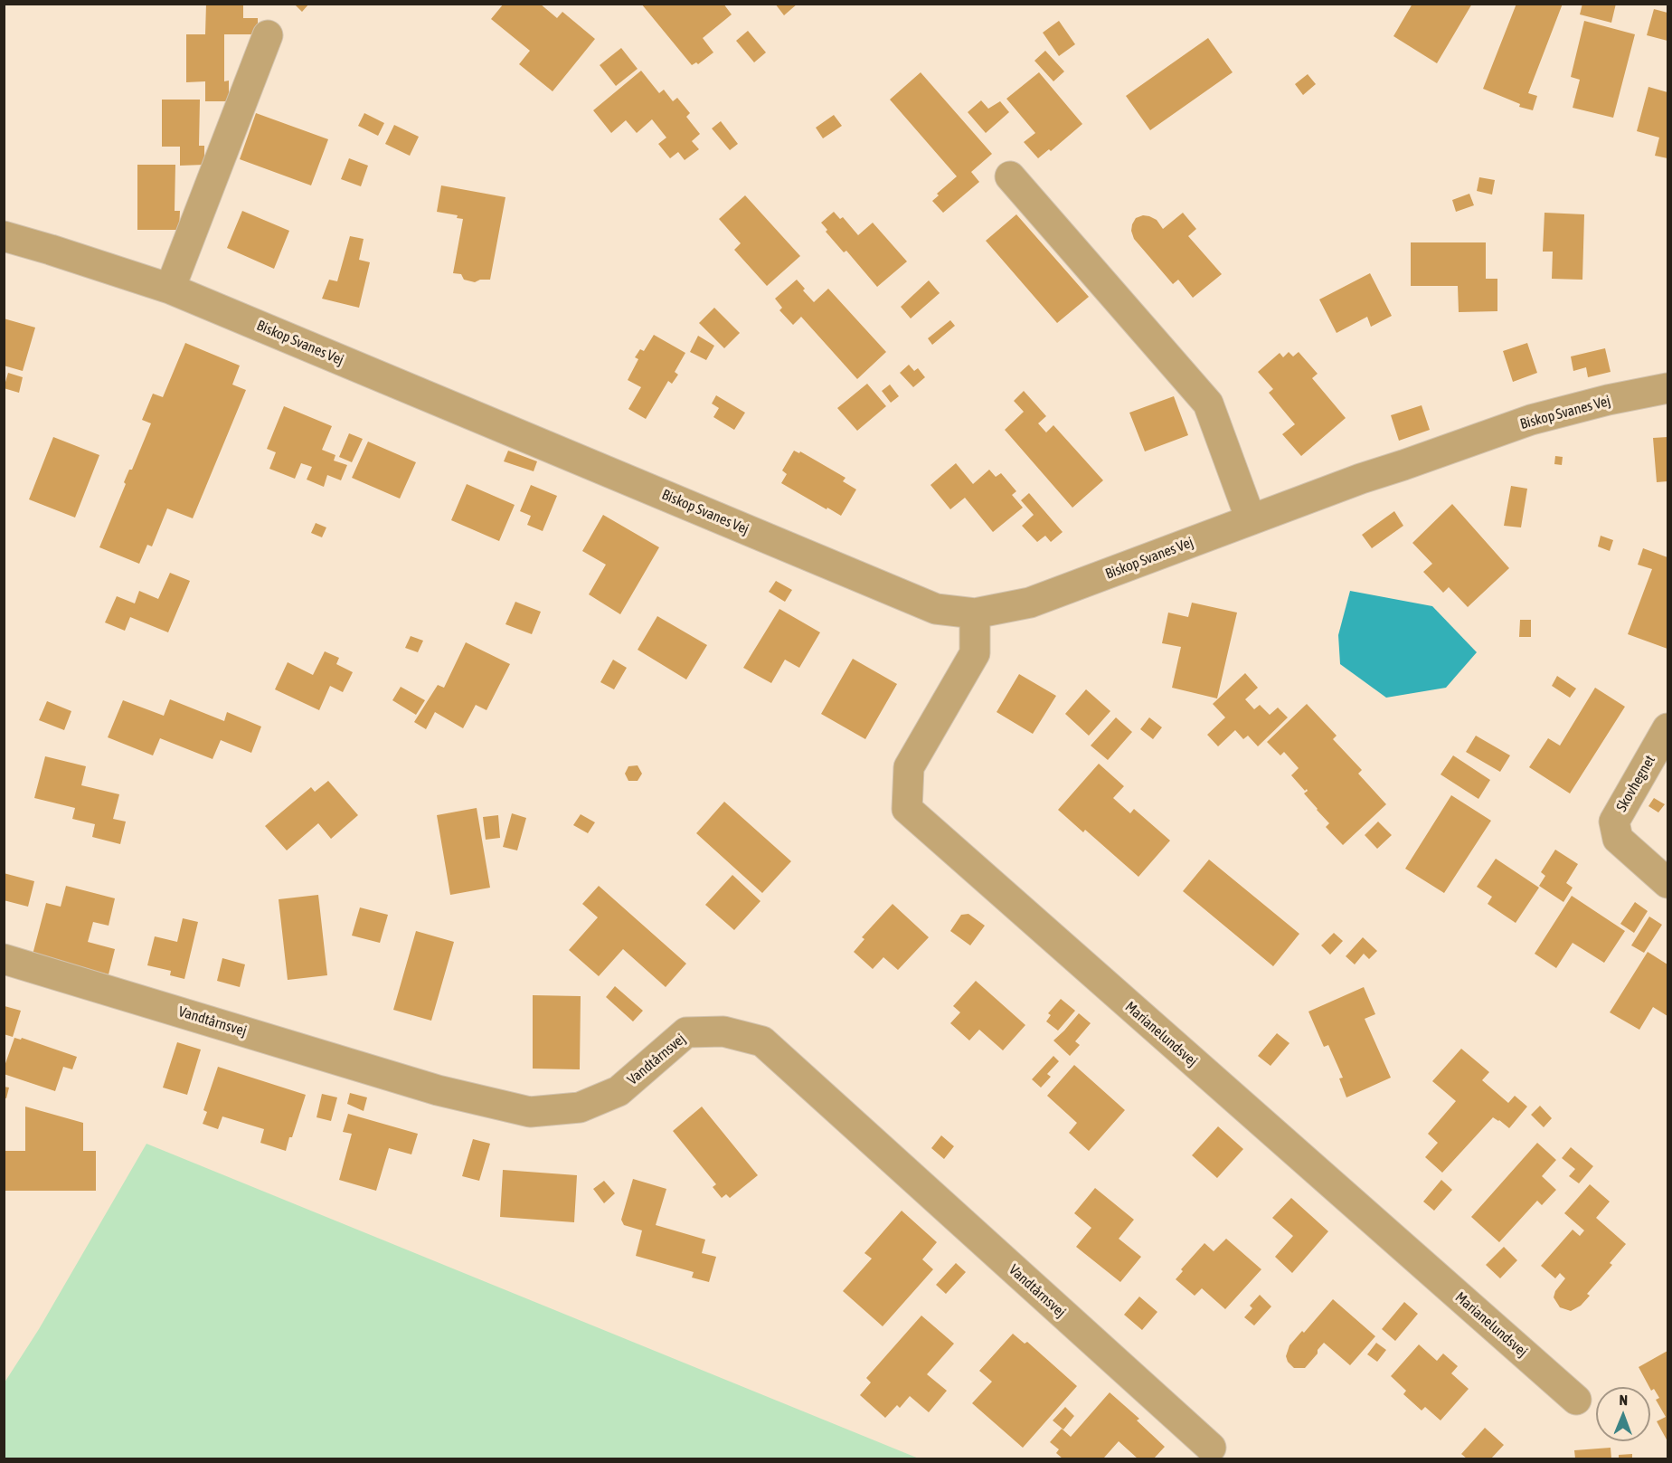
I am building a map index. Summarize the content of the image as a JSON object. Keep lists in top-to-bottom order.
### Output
{
  "streets": {
    "street": [
      "Biskop Svanes Vej",
      "Skovhegnet",
      "Vandtårnsvej",
      "Marianelundsvej"
    ]
  },
  "crossings": [
    ["Biskop Svanes Vej", "Marianelundsvej"]
  ],
  "north": "top"
}
